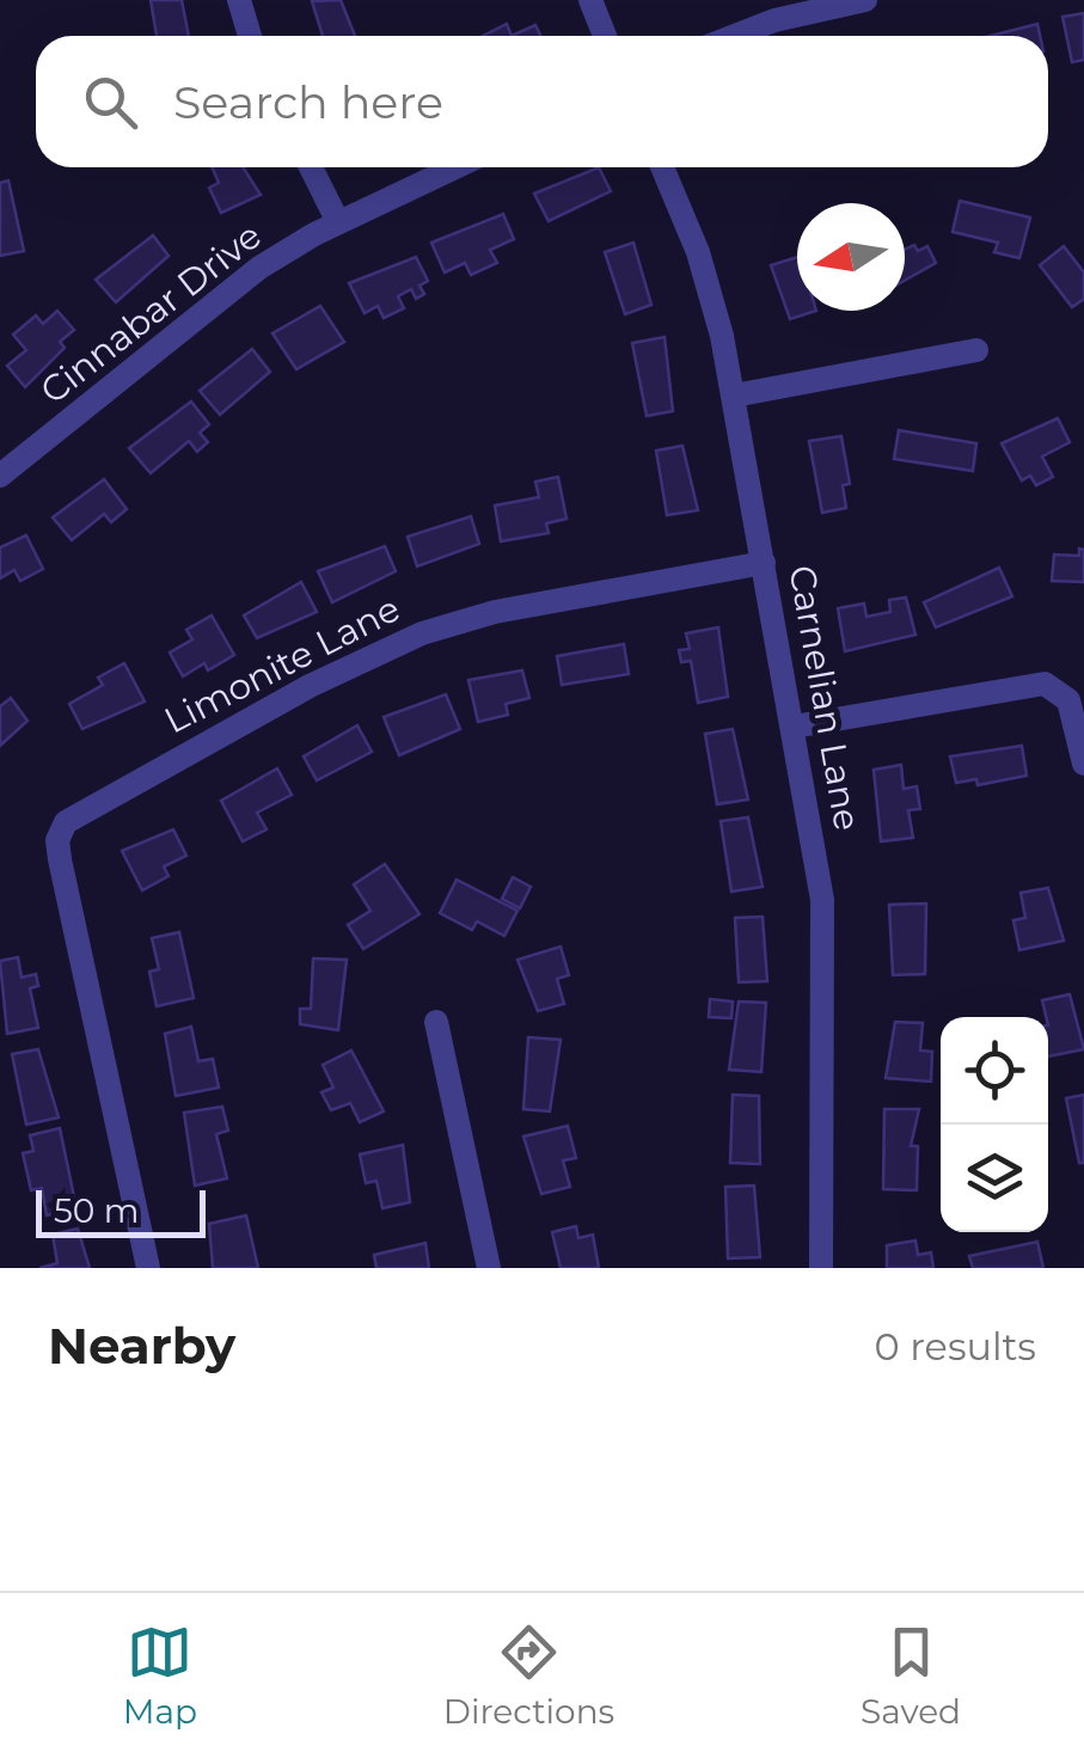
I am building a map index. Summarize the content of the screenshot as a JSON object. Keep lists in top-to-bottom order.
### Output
{
  "streets": {
    "street": ["Cinnabar Drive", "Limonite Lane", "Carnelian Lane"]
  },
  "crossings": [
    ["Limonite Lane", "Carnelian Lane"]
  ],
  "scale_bar": "50 m",
  "north": "left",
  "page": {
    "search": "Search here",
    "scale": "50 m",
    "heading": ["Nearby", "0 results"],
    "nav": ["Map", "Directions", "Saved"]
  }
}
